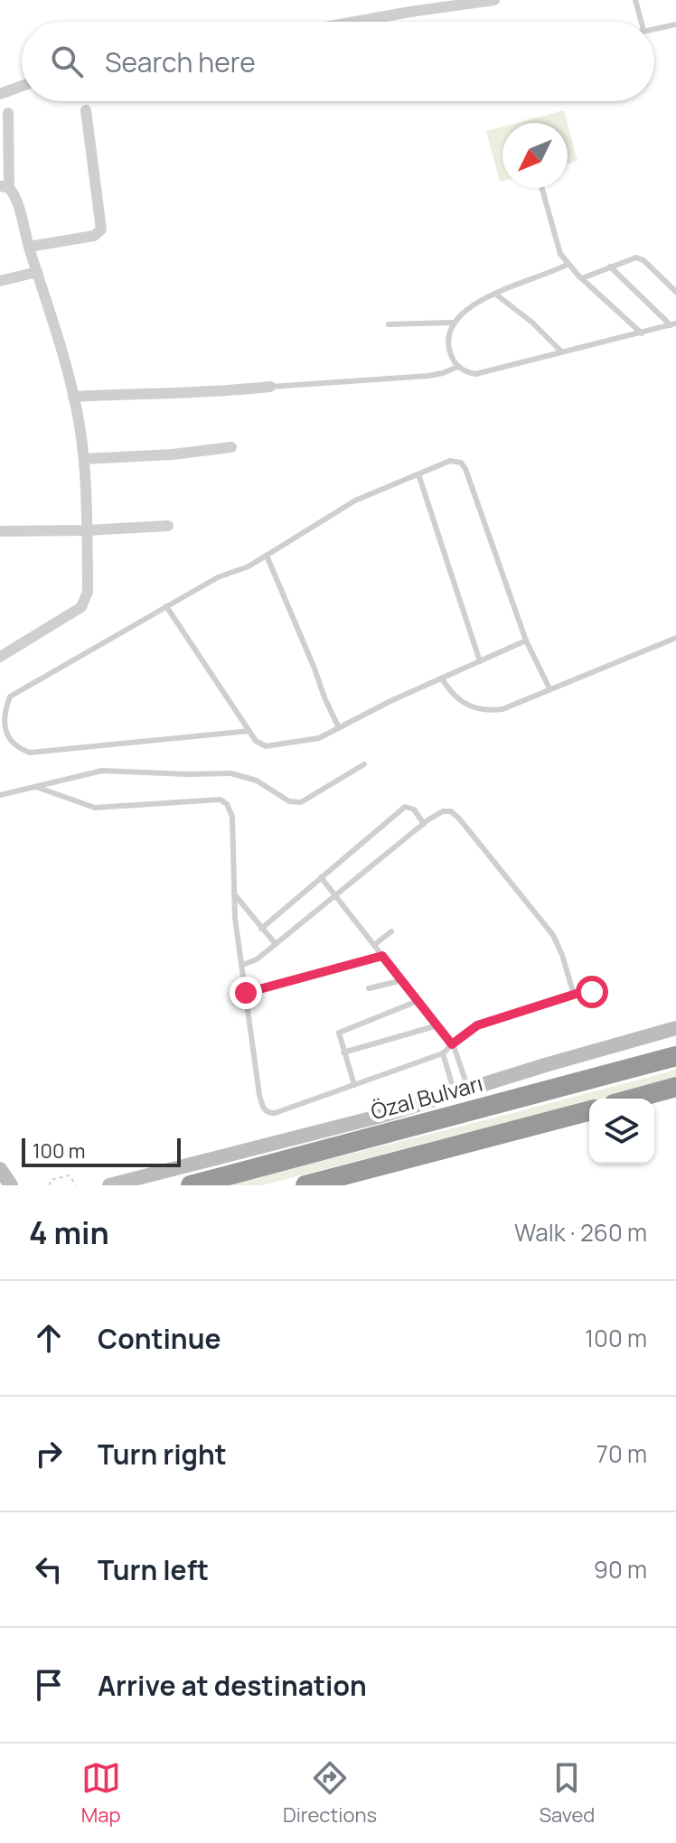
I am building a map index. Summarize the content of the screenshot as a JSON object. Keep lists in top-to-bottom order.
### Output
{
  "streets": {
    "highway": ["Özal Bulvarı"]
  },
  "scale_bar": "100 m",
  "north": "bottom left",
  "page": {
    "search": "Search here",
    "scale": "100 m",
    "heading": ["4 min", "Walk · 260 m"],
    "list": [
      ["Continue", "100 m"],
      ["Turn right", "70 m"],
      ["Turn left", "90 m"],
      "Arrive at destination"
    ],
    "nav": ["Map", "Directions", "Saved"]
  }
}
